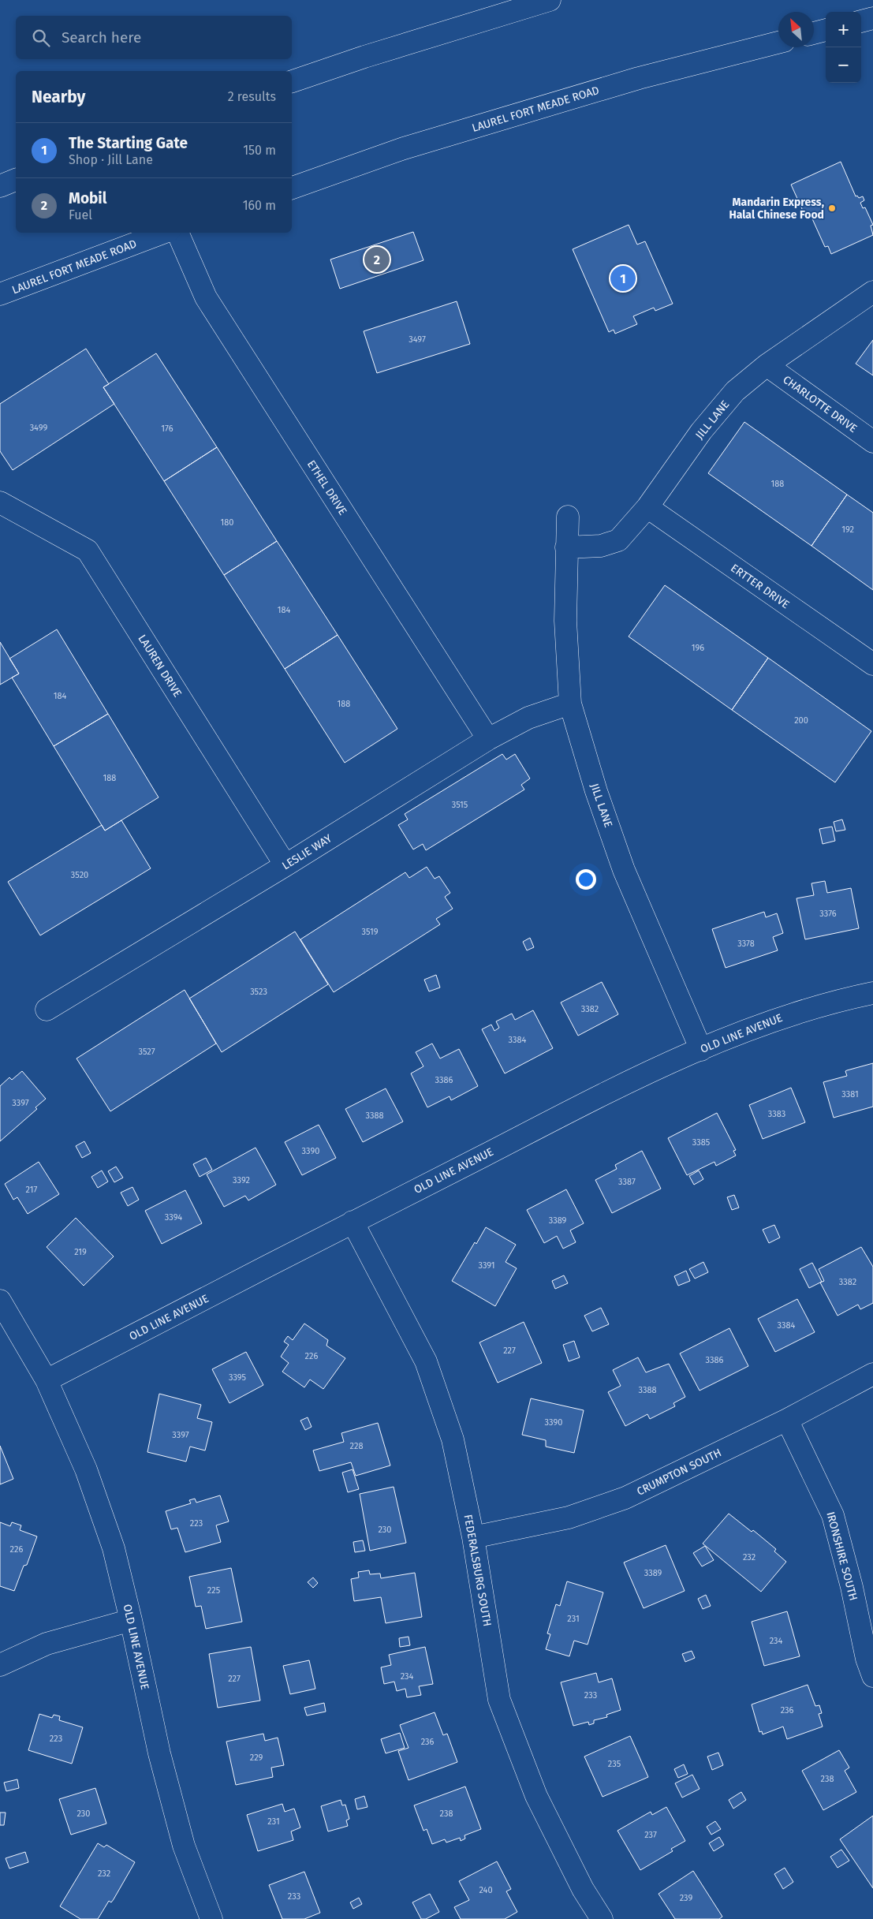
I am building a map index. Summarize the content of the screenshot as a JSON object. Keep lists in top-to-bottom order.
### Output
{
  "streets": {
    "street": [
      "LAUREL FORT MEADE ROAD",
      "CHARLOTTE DRIVE",
      "JILL LANE",
      "ETHEL DRIVE",
      "ERTTER DRIVE",
      "LAUREN DRIVE",
      "LESLIE WAY",
      "OLD LINE AVENUE",
      "CRUMPTON SOUTH",
      "IRONSHIRE SOUTH",
      "FEDERALSBURG SOUTH"
    ]
  },
  "crossings": [
    ["CHARLOTTE DRIVE", "JILL LANE"],
    ["JILL LANE", "ERTTER DRIVE"],
    ["JILL LANE", "LESLIE WAY"],
    ["JILL LANE", "OLD LINE AVENUE"],
    ["ETHEL DRIVE", "LESLIE WAY"],
    ["LAUREN DRIVE", "LESLIE WAY"],
    ["OLD LINE AVENUE", "FEDERALSBURG SOUTH"],
    ["CRUMPTON SOUTH", "IRONSHIRE SOUTH"],
    ["CRUMPTON SOUTH", "FEDERALSBURG SOUTH"]
  ],
  "places": ["Mandarin Express, Halal Chinese Food"],
  "house_numbers": [
    "3497",
    "3499",
    "176",
    "188",
    "180",
    "192",
    "184",
    "196",
    "184",
    "188",
    "200",
    "188",
    "3515",
    "3520",
    "3376",
    "3519",
    "3378",
    "3523",
    "3382",
    "3384",
    "3527",
    "3386",
    "3381",
    "3397",
    "3383",
    "3388",
    "3385",
    "3390",
    "3392",
    "3387",
    "217",
    "3394",
    "3389",
    "219",
    "3391",
    "3382",
    "3384",
    "227",
    "226",
    "3386",
    "3395",
    "3388",
    "3390",
    "3397",
    "228",
    "223",
    "230",
    "226",
    "232",
    "3389",
    "225",
    "231",
    "234",
    "234",
    "227",
    "233",
    "236",
    "223",
    "236",
    "229",
    "235",
    "238",
    "230",
    "238",
    "231",
    "237",
    "232",
    "240",
    "233",
    "239"
  ],
  "north": "top left",
  "page": {
    "map_buttons": ["+", "−"],
    "search": "Search here",
    "heading": ["Nearby", "2 results"],
    "list": [
      {
        "mark": "1",
        "name": "The Starting Gate",
        "note": "Shop · Jill Lane",
        "value": "150 m"
      },
      {
        "mark": "2",
        "name": "Mobil",
        "note": "Fuel",
        "value": "160 m"
      }
    ],
    "pins": ["2", "1"]
  }
}
